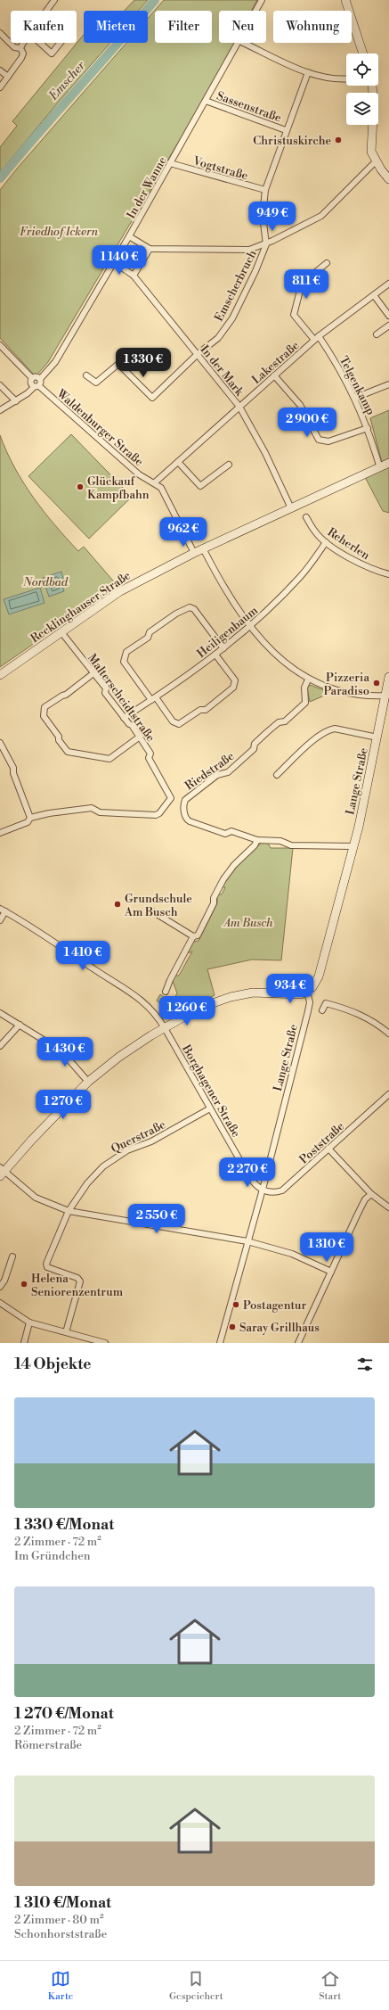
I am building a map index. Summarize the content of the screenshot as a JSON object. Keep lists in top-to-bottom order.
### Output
{
  "streets": {
    "main road": ["Recklinghauser Straße", "Lange Straße"],
    "street": [
      "Sassenstraße",
      "Vogtstraße",
      "In der Wanne",
      "Emscherbruch",
      "Lakestraße",
      "In der Mark",
      "Telgenkamp",
      "Waldenburger Straße",
      "Reherlen",
      "Heiligenbaum",
      "Malterscheidtstraße",
      "Riedstraße",
      "Borghagener Straße",
      "Querstraße",
      "Poststraße"
    ]
  },
  "crossings": [
    ["Sassenstraße", "In der Wanne"],
    ["Sassenstraße", "Emscherbruch"],
    ["Vogtstraße", "In der Wanne"],
    ["Vogtstraße", "Emscherbruch"],
    ["In der Wanne", "In der Mark"],
    ["Emscherbruch", "In der Mark"],
    ["Lakestraße", "In der Mark"],
    ["Lakestraße", "Telgenkamp"],
    ["Lakestraße", "Waldenburger Straße"],
    ["In der Mark", "Recklinghauser Straße"],
    ["Telgenkamp", "Recklinghauser Straße"],
    ["Waldenburger Straße", "Recklinghauser Straße"],
    ["Reherlen", "Heiligenbaum"],
    ["Recklinghauser Straße", "Malterscheidtstraße"],
    ["Heiligenbaum", "Malterscheidtstraße"],
    ["Riedstraße", "Lange Straße"],
    ["Lange Straße", "Borghagener Straße"],
    ["Lange Straße", "Poststraße"],
    ["Borghagener Straße", "Querstraße"],
    ["Borghagener Straße", "Poststraße"]
  ],
  "water": ["Emscher"],
  "parks": ["Friedhof Ickern", "Nordbad", "Am Busch"],
  "places": [
    "Christuskirche",
    "Glückauf Kampfbahn",
    "Pizzeria Paradiso",
    "Grundschule Am Busch",
    "Helena Seniorenzentrum",
    "Postagentur",
    "Saray Grillhaus"
  ],
  "page": {
    "chip": [
      "Kaufen",
      "Mieten",
      "Filter",
      "Neu",
      "Wohnung"
    ],
    "price": [
      "949 €",
      "1 140 €",
      "811 €",
      "1 330 €",
      "2 900 €",
      "962 €",
      "1 410 €",
      "934 €",
      "1 260 €",
      "1 430 €",
      "1 270 €",
      "2 270 €",
      "2 550 €",
      "1 310 €"
    ],
    "heading": "14 Objekte",
    "list": [
      {
        "name": "1 330 €/Monat",
        "note": "2 Zimmer · 72 m² · Im Gründchen"
      },
      {
        "name": "1 270 €/Monat",
        "note": "2 Zimmer · 72 m² · Römerstraße"
      },
      {
        "name": "1 310 €/Monat",
        "note": "2 Zimmer · 80 m² · Schonhorststraße"
      }
    ],
    "tabs": ["Karte", "Gespeichert", "Start"]
  }
}
